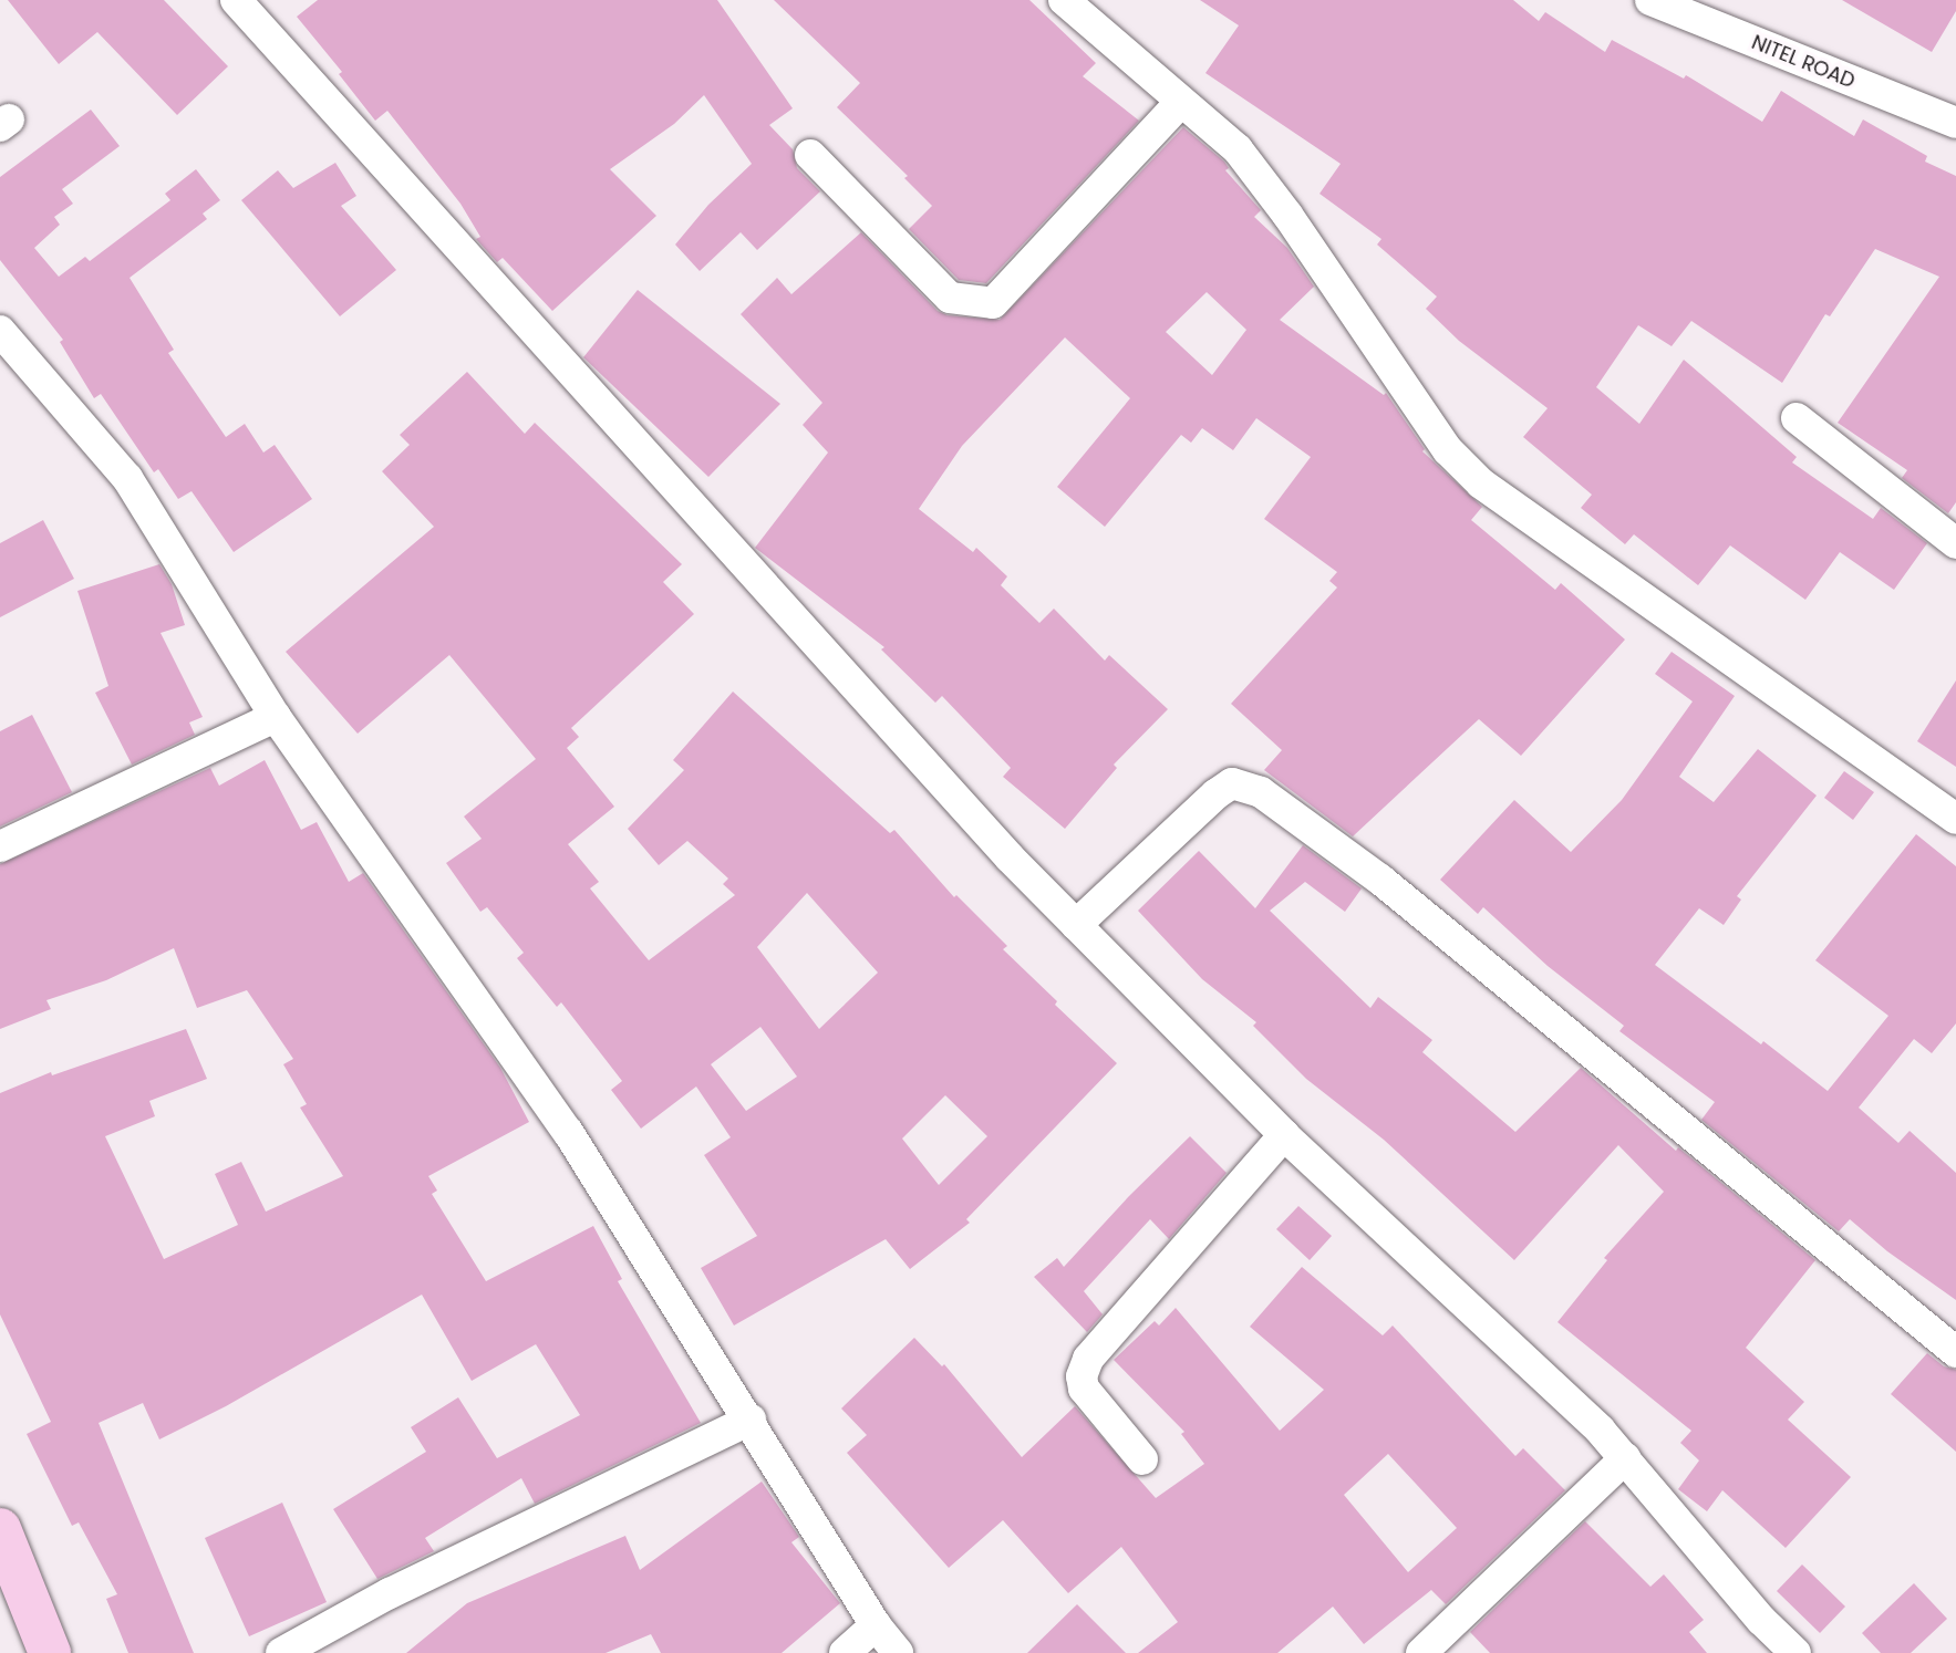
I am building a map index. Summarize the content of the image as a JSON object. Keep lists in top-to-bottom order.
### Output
{
  "streets": {
    "street": ["NITEL ROAD"]
  }
}
